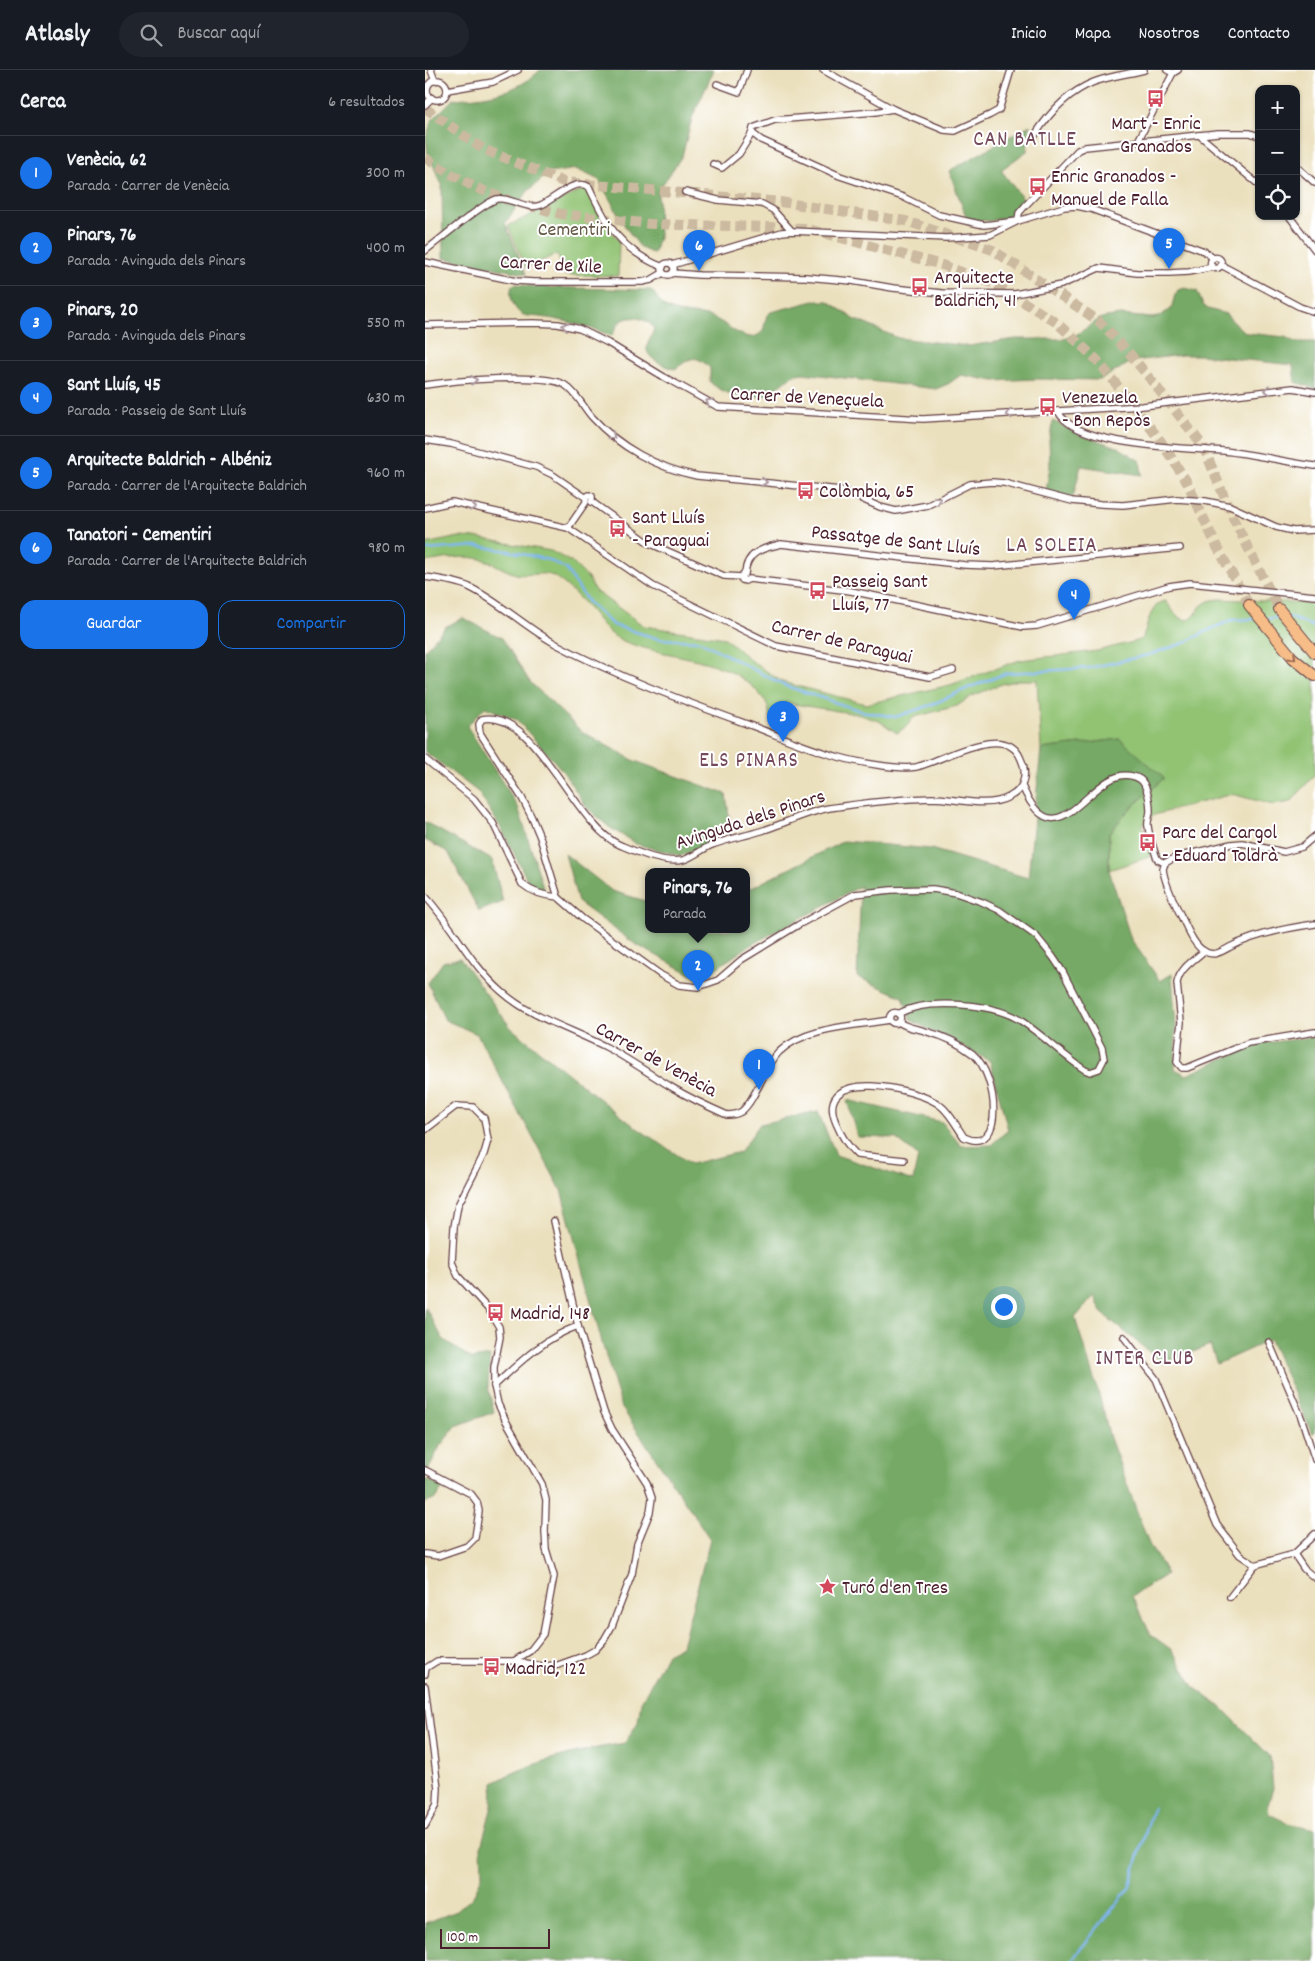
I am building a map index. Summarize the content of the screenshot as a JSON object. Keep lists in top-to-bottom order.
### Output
{
  "streets": {
    "street": [
      "Carrer de Xile",
      "Carrer de Veneçuela",
      "Passatge de Sant Lluís",
      "Carrer de Paraguai",
      "Avinguda dels Pinars",
      "Carrer de Venècia"
    ]
  },
  "one_way": ["Carrer de Veneçuela"],
  "districts": [
    "CAN BATLLE",
    "LA SOLEIA",
    "ELS PINARS",
    "INTER CLUB"
  ],
  "parks": ["Cementiri"],
  "places": {
    "bus stop": [
      "Mart - Enric Granados",
      "Enric Granados - Manuel de Falla",
      "Arquitecte Baldrich, 41",
      "Venezuela - Bon Repòs",
      "Colòmbia, 65",
      "Sant Lluís - Paraguai",
      "Passeig Sant Lluís, 77",
      "Parc del Cargol - Eduard Toldrà",
      "Madrid, 148",
      "Madrid, 122"
    ],
    "place": ["Turó d'en Tres"]
  },
  "scale_bar": "100 m",
  "page": {
    "header": "Atlasly",
    "search": "Buscar aquí",
    "nav": [
      "Inicio",
      "Mapa",
      "Nosotros",
      "Contacto"
    ],
    "heading": ["Cerca", "6 resultados"],
    "map_buttons": ["+", "−"],
    "list": [
      {
        "mark": "1",
        "name": "Venècia, 62",
        "note": "Parada · Carrer de Venècia",
        "value": "300 m"
      },
      {
        "mark": "2",
        "name": "Pinars, 76",
        "note": "Parada · Avinguda dels Pinars",
        "value": "400 m"
      },
      {
        "mark": "3",
        "name": "Pinars, 20",
        "note": "Parada · Avinguda dels Pinars",
        "value": "550 m"
      },
      {
        "mark": "4",
        "name": "Sant Lluís, 45",
        "note": "Parada · Passeig de Sant Lluís",
        "value": "630 m"
      },
      {
        "mark": "5",
        "name": "Arquitecte Baldrich - Albéniz",
        "note": "Parada · Carrer de l'Arquitecte Baldrich",
        "value": "960 m"
      },
      {
        "mark": "6",
        "name": "Tanatori - Cementiri",
        "note": "Parada · Carrer de l'Arquitecte Baldrich",
        "value": "980 m"
      }
    ],
    "pins": [
      "5",
      "6",
      "4",
      "3",
      "2",
      "1"
    ],
    "buttons": ["Guardar", "Compartir"],
    "popup": ["Pinars, 76", "Parada"],
    "scale": "100 m"
  }
}
